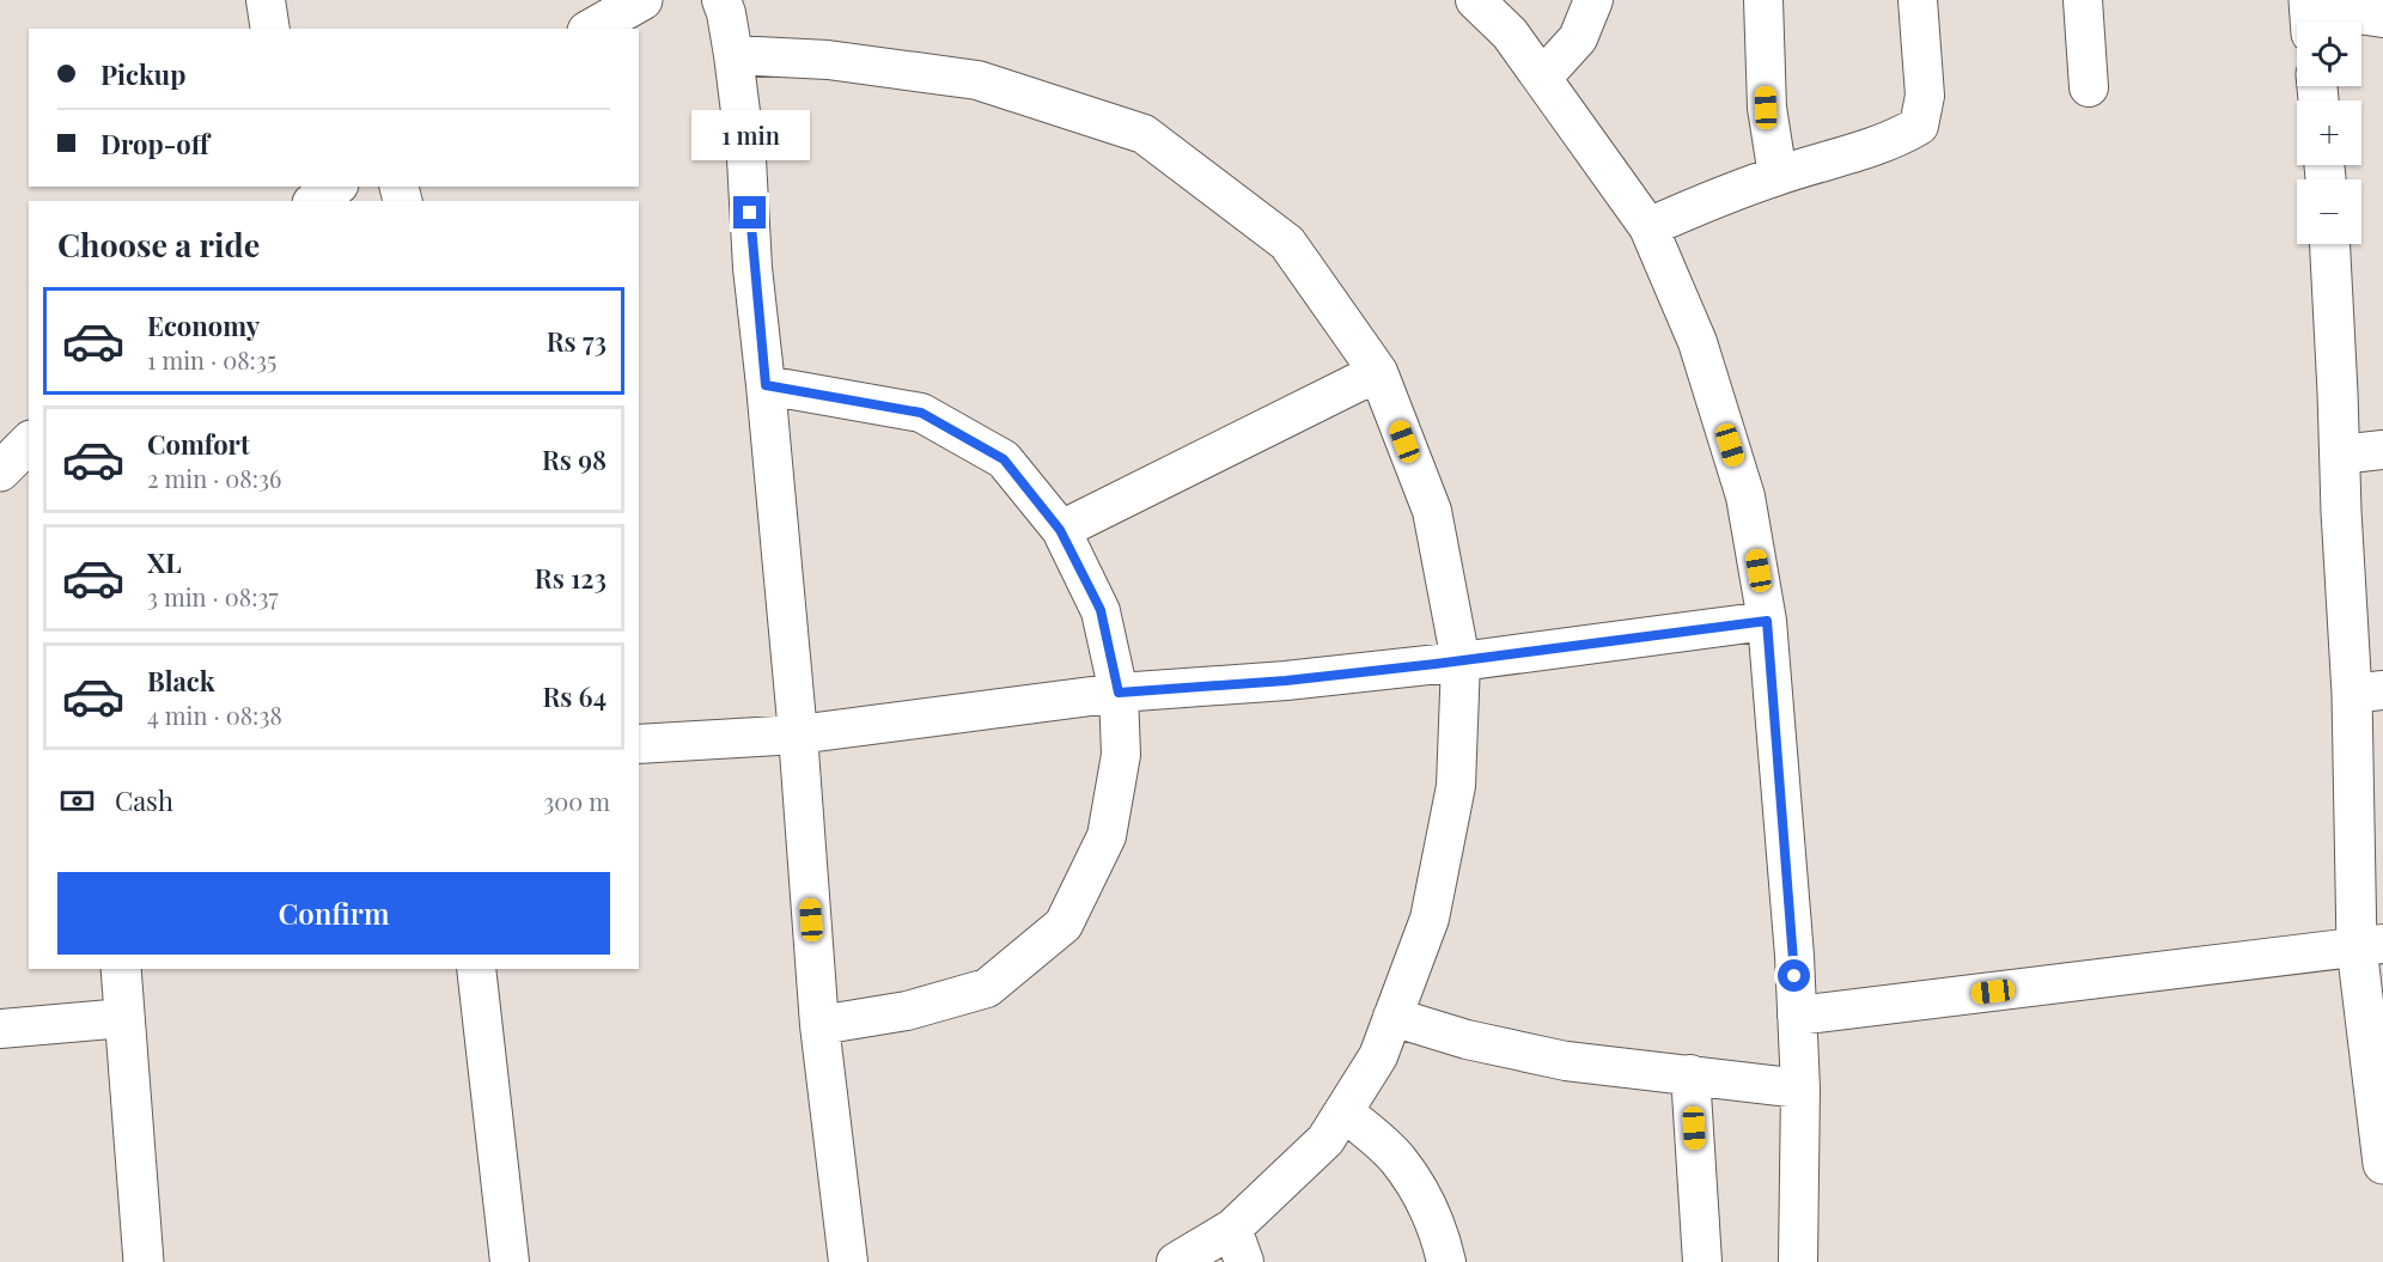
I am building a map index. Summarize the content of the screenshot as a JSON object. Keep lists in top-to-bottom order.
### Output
{
  "page": {
    "map_buttons": ["+", "−"],
    "banner": ["Pickup", "Drop-off"],
    "bubble": "1 min",
    "heading": "Choose a ride",
    "list": [
      {
        "name": "Economy",
        "note": "1 min · 08:35",
        "value": "Rs 73"
      },
      {
        "name": "Comfort",
        "note": "2 min · 08:36",
        "value": "Rs 98"
      },
      {
        "name": "XL",
        "note": "3 min · 08:37",
        "value": "Rs 123"
      },
      {
        "name": "Black",
        "note": "4 min · 08:38",
        "value": "Rs 64"
      }
    ],
    "pay": ["Cash", "300 m"],
    "buttons": "Confirm"
  }
}
